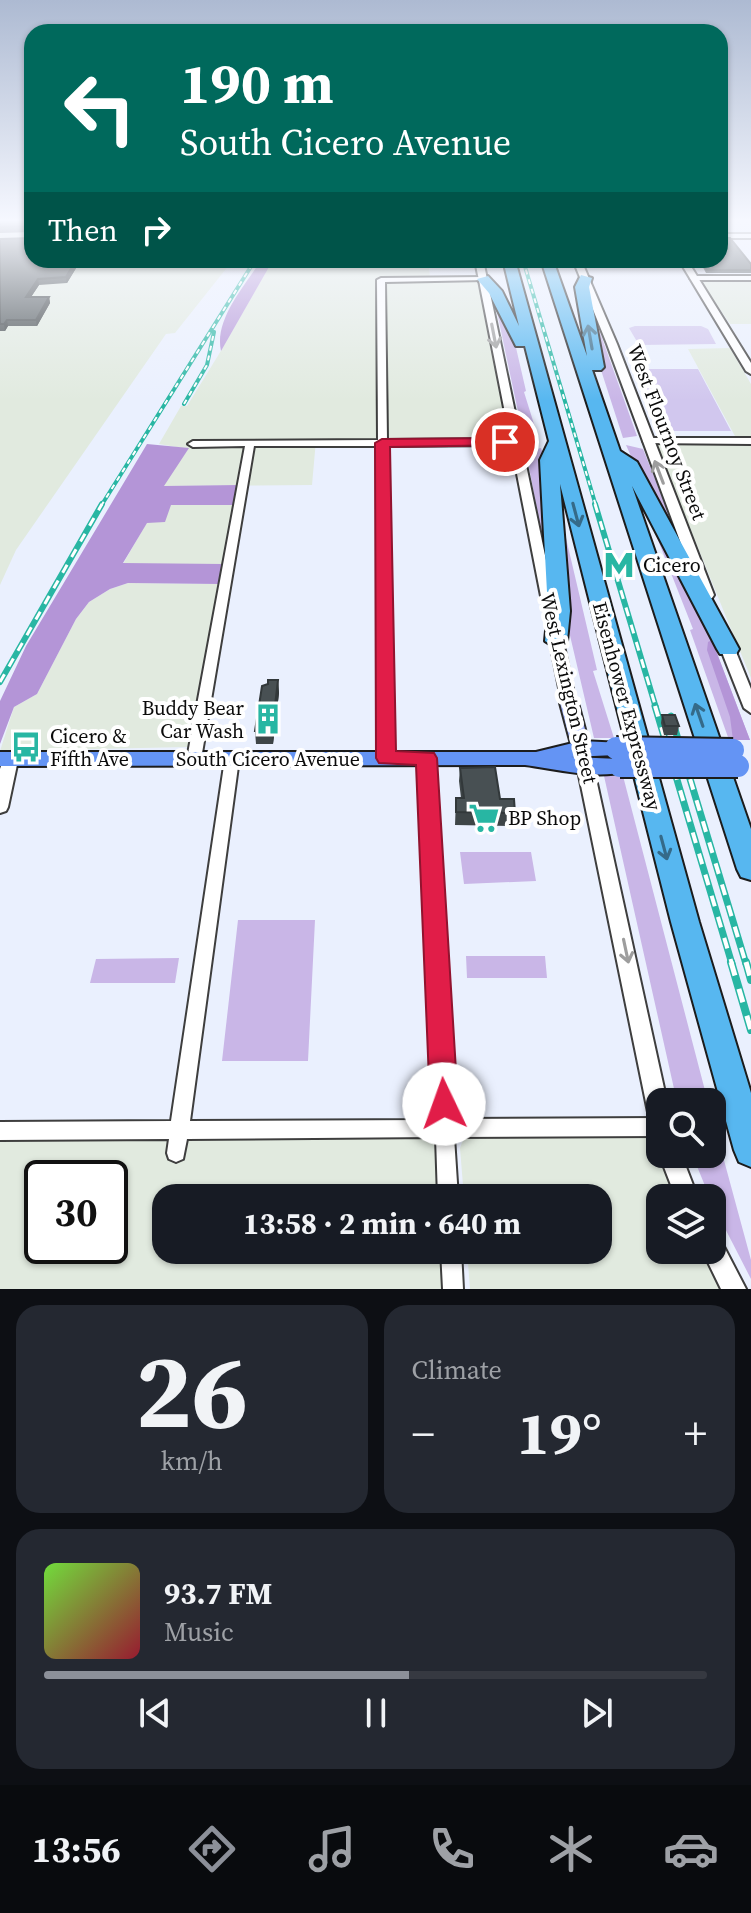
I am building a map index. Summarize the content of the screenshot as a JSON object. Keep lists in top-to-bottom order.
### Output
{
  "streets": {
    "highway": ["Eisenhower Expressway"],
    "main road": ["West Lexington Street", "South Cicero Avenue"],
    "street": ["West Flournoy Street"]
  },
  "crossings": [
    ["West Lexington Street", "South Cicero Avenue"]
  ],
  "one_way": ["West Flournoy Street", "West Lexington Street"],
  "places": {
    "metro station": ["Cicero"],
    "building": ["Buddy Bear Car Wash"],
    "bus stop": ["Cicero & Fifth Ave"],
    "supermarket": ["BP Shop"]
  },
  "page": {
    "turn": ["190 m", "South Cicero Avenue"],
    "then": "Then",
    "limit": "30",
    "trip": "13:58 · 2 min · 640 m",
    "tile": [
      ["26", "km/h"],
      "Climate"
    ],
    "heat": ["−", "19°", "+"],
    "song": ["93.7 FM", "Music"],
    "tabs": "13:56"
  }
}
